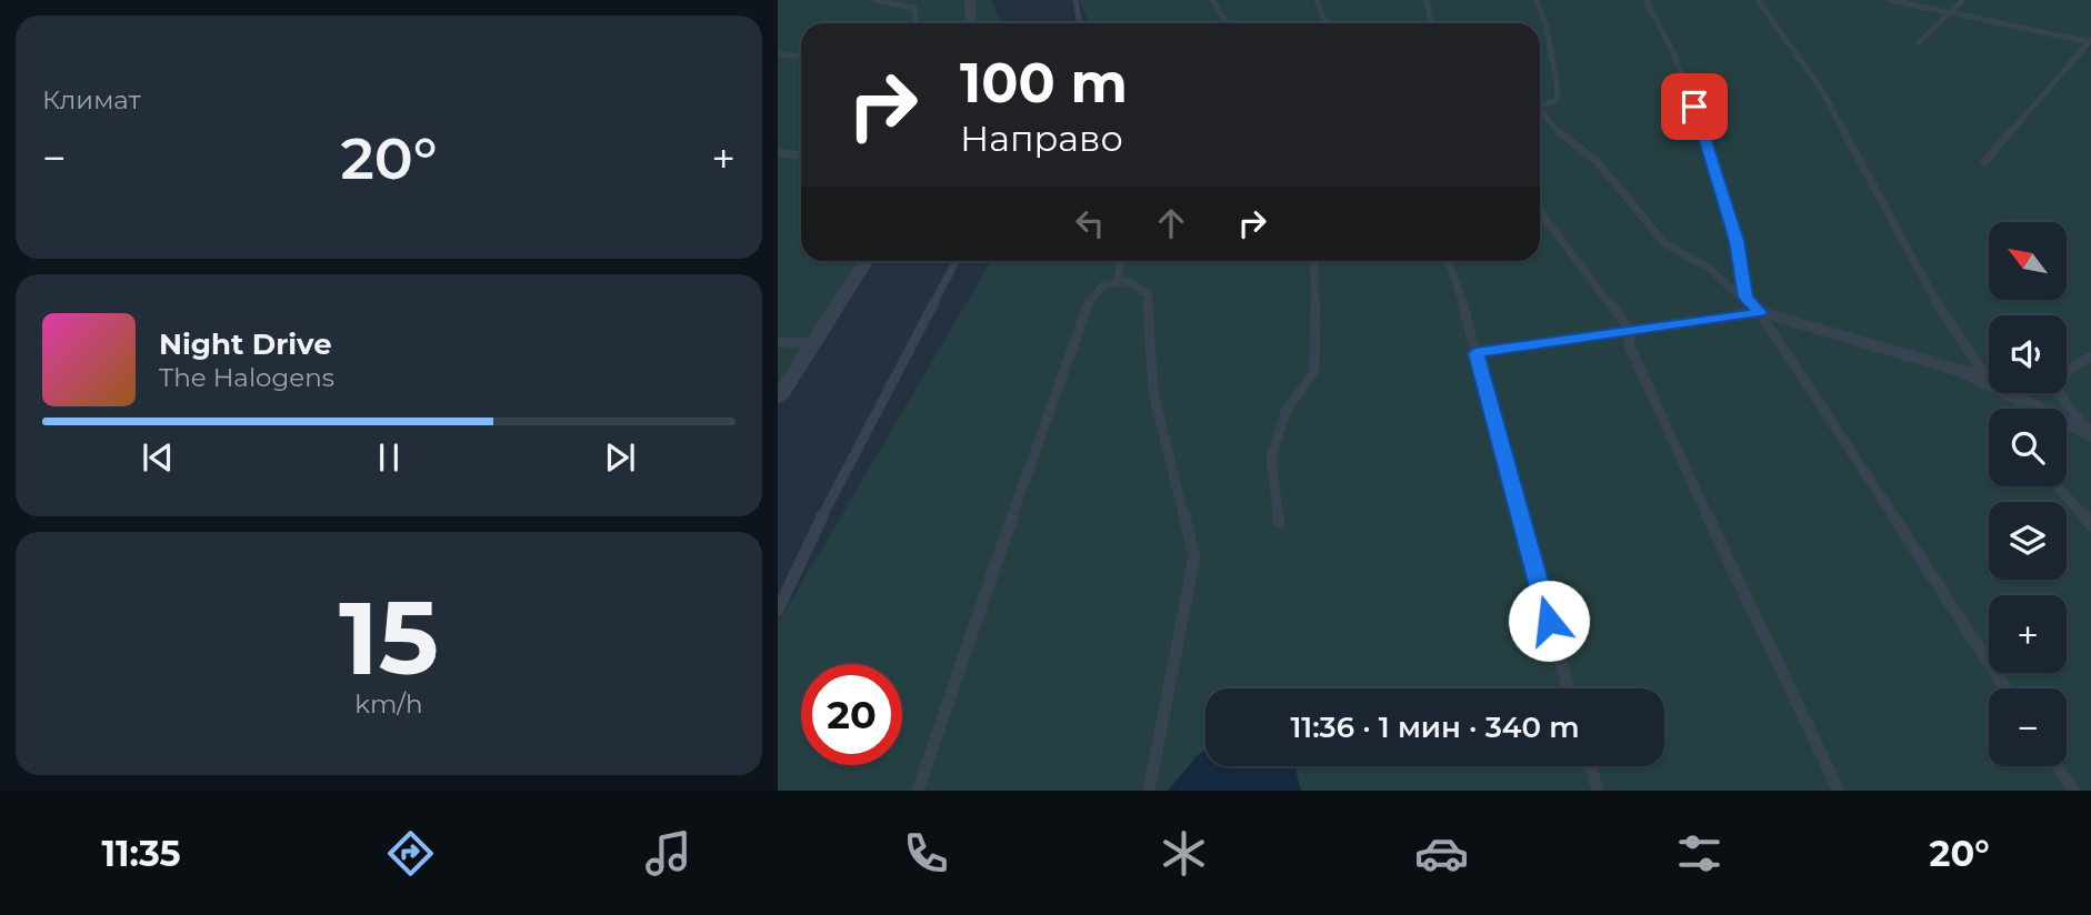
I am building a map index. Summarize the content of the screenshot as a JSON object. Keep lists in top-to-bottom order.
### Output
{
  "north": "top left",
  "page": {
    "tile": [
      "Климат",
      ["15", "km/h"]
    ],
    "turn": ["100 m", "Направо"],
    "heat": ["−", "20°", "+"],
    "map_buttons": ["+", "−"],
    "song": ["Night Drive", "The Halogens"],
    "limit": "20",
    "trip": "11:36 · 1 мин · 340 m",
    "tabs": ["11:35", "20°"]
  }
}
